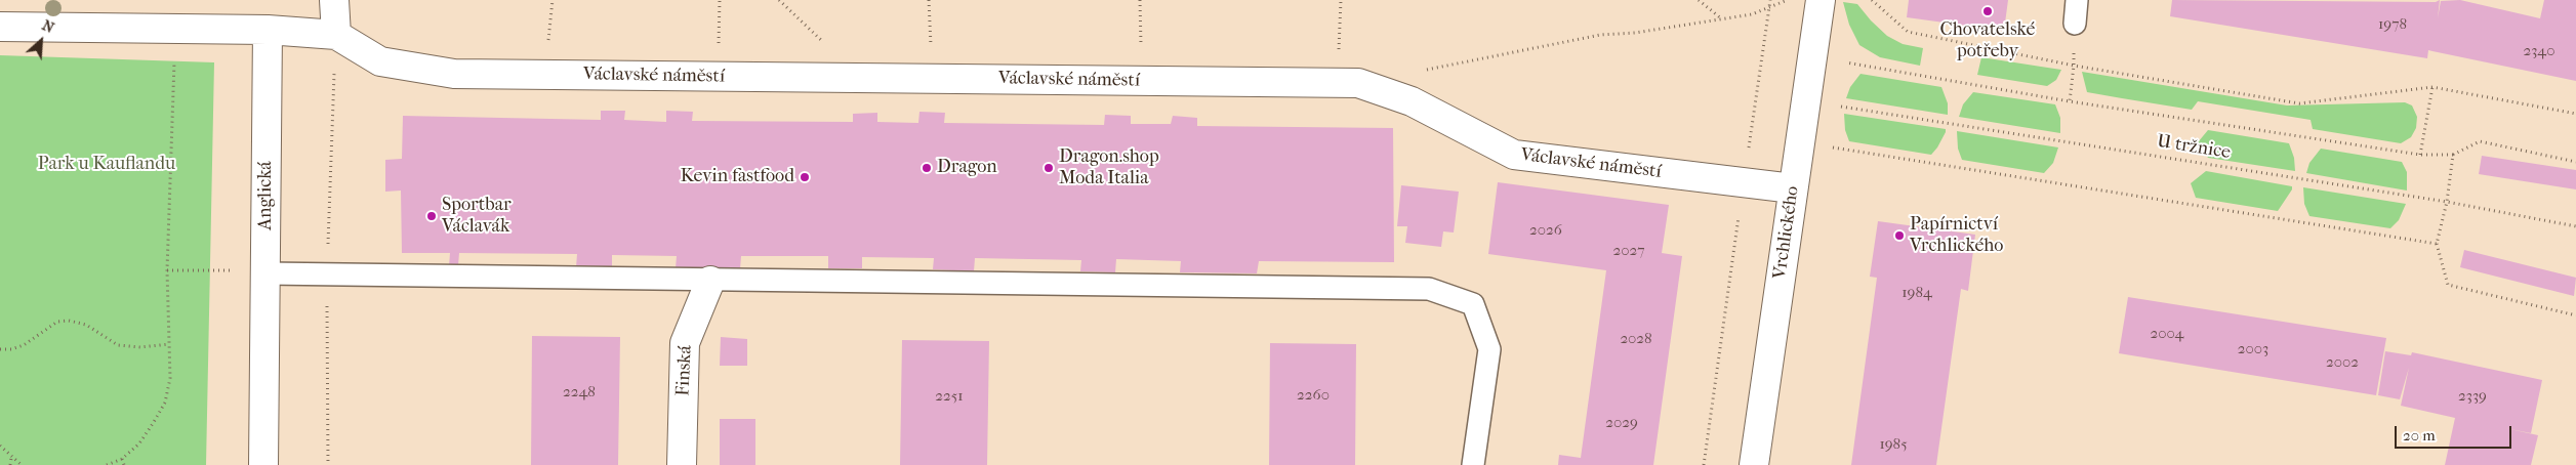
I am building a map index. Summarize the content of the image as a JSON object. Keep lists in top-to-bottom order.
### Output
{
  "streets": {
    "street": [
      "Václavské náměstí",
      "Anglická",
      "Vrchlického",
      "Finská"
    ],
    "path": ["U tržnice"]
  },
  "crossings": [
    ["Václavské náměstí", "Vrchlického"],
    ["U tržnice", "Vrchlického"]
  ],
  "parks": ["Park u Kauflandu"],
  "places": [
    "Chovatelské potřeby",
    "Dragon",
    "Dragon.shop Moda Italia",
    "Kevin fastfood",
    "Sportbar Václavák",
    "Papírnictví Vrchlického"
  ],
  "house_numbers": [
    "1978",
    "2340",
    "2026",
    "2027",
    "1984",
    "2004",
    "2028",
    "2003",
    "2002",
    "2248",
    "2260",
    "2251",
    "2339",
    "2029",
    "1985"
  ],
  "scale_bar": "20 m",
  "north": "top right"
}
